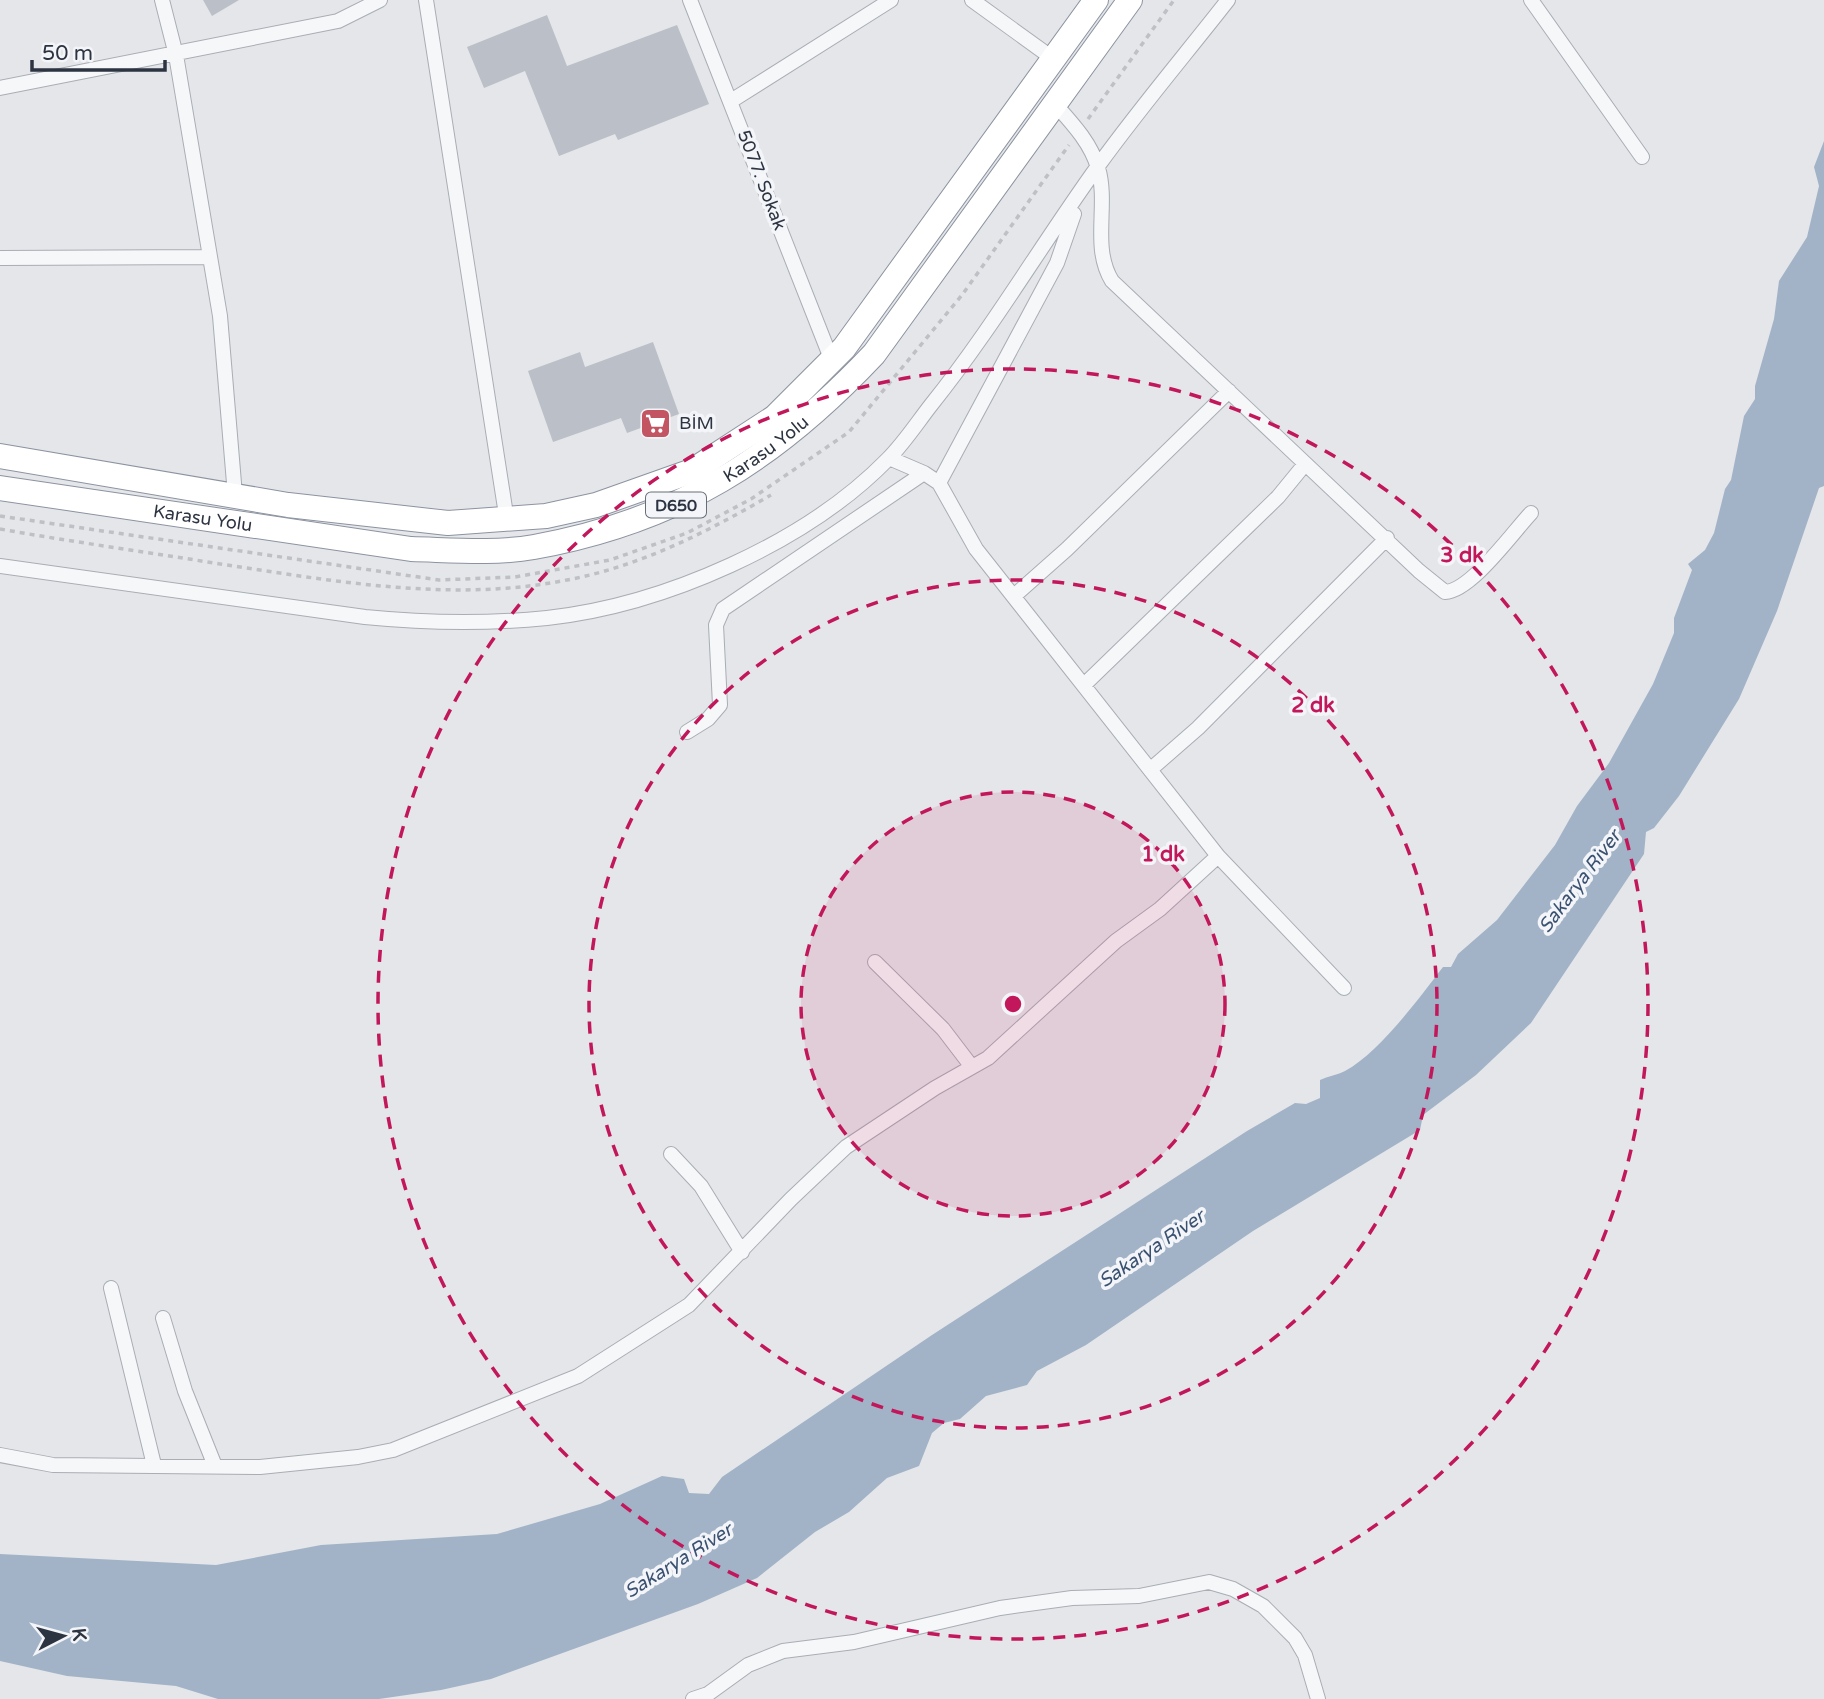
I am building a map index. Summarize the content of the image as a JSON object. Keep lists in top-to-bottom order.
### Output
{
  "streets": {
    "highway": ["Karasu Yolu", "D650"],
    "street": ["5077. Sokak"]
  },
  "crossings": [
    ["5077. Sokak", "Karasu Yolu"]
  ],
  "water": ["Sakarya River"],
  "places": {
    "supermarket": ["BİM"]
  },
  "scale_bar": "50 m",
  "north": "right",
  "rings": ["3 dk", "2 dk", "1 dk"]
}
